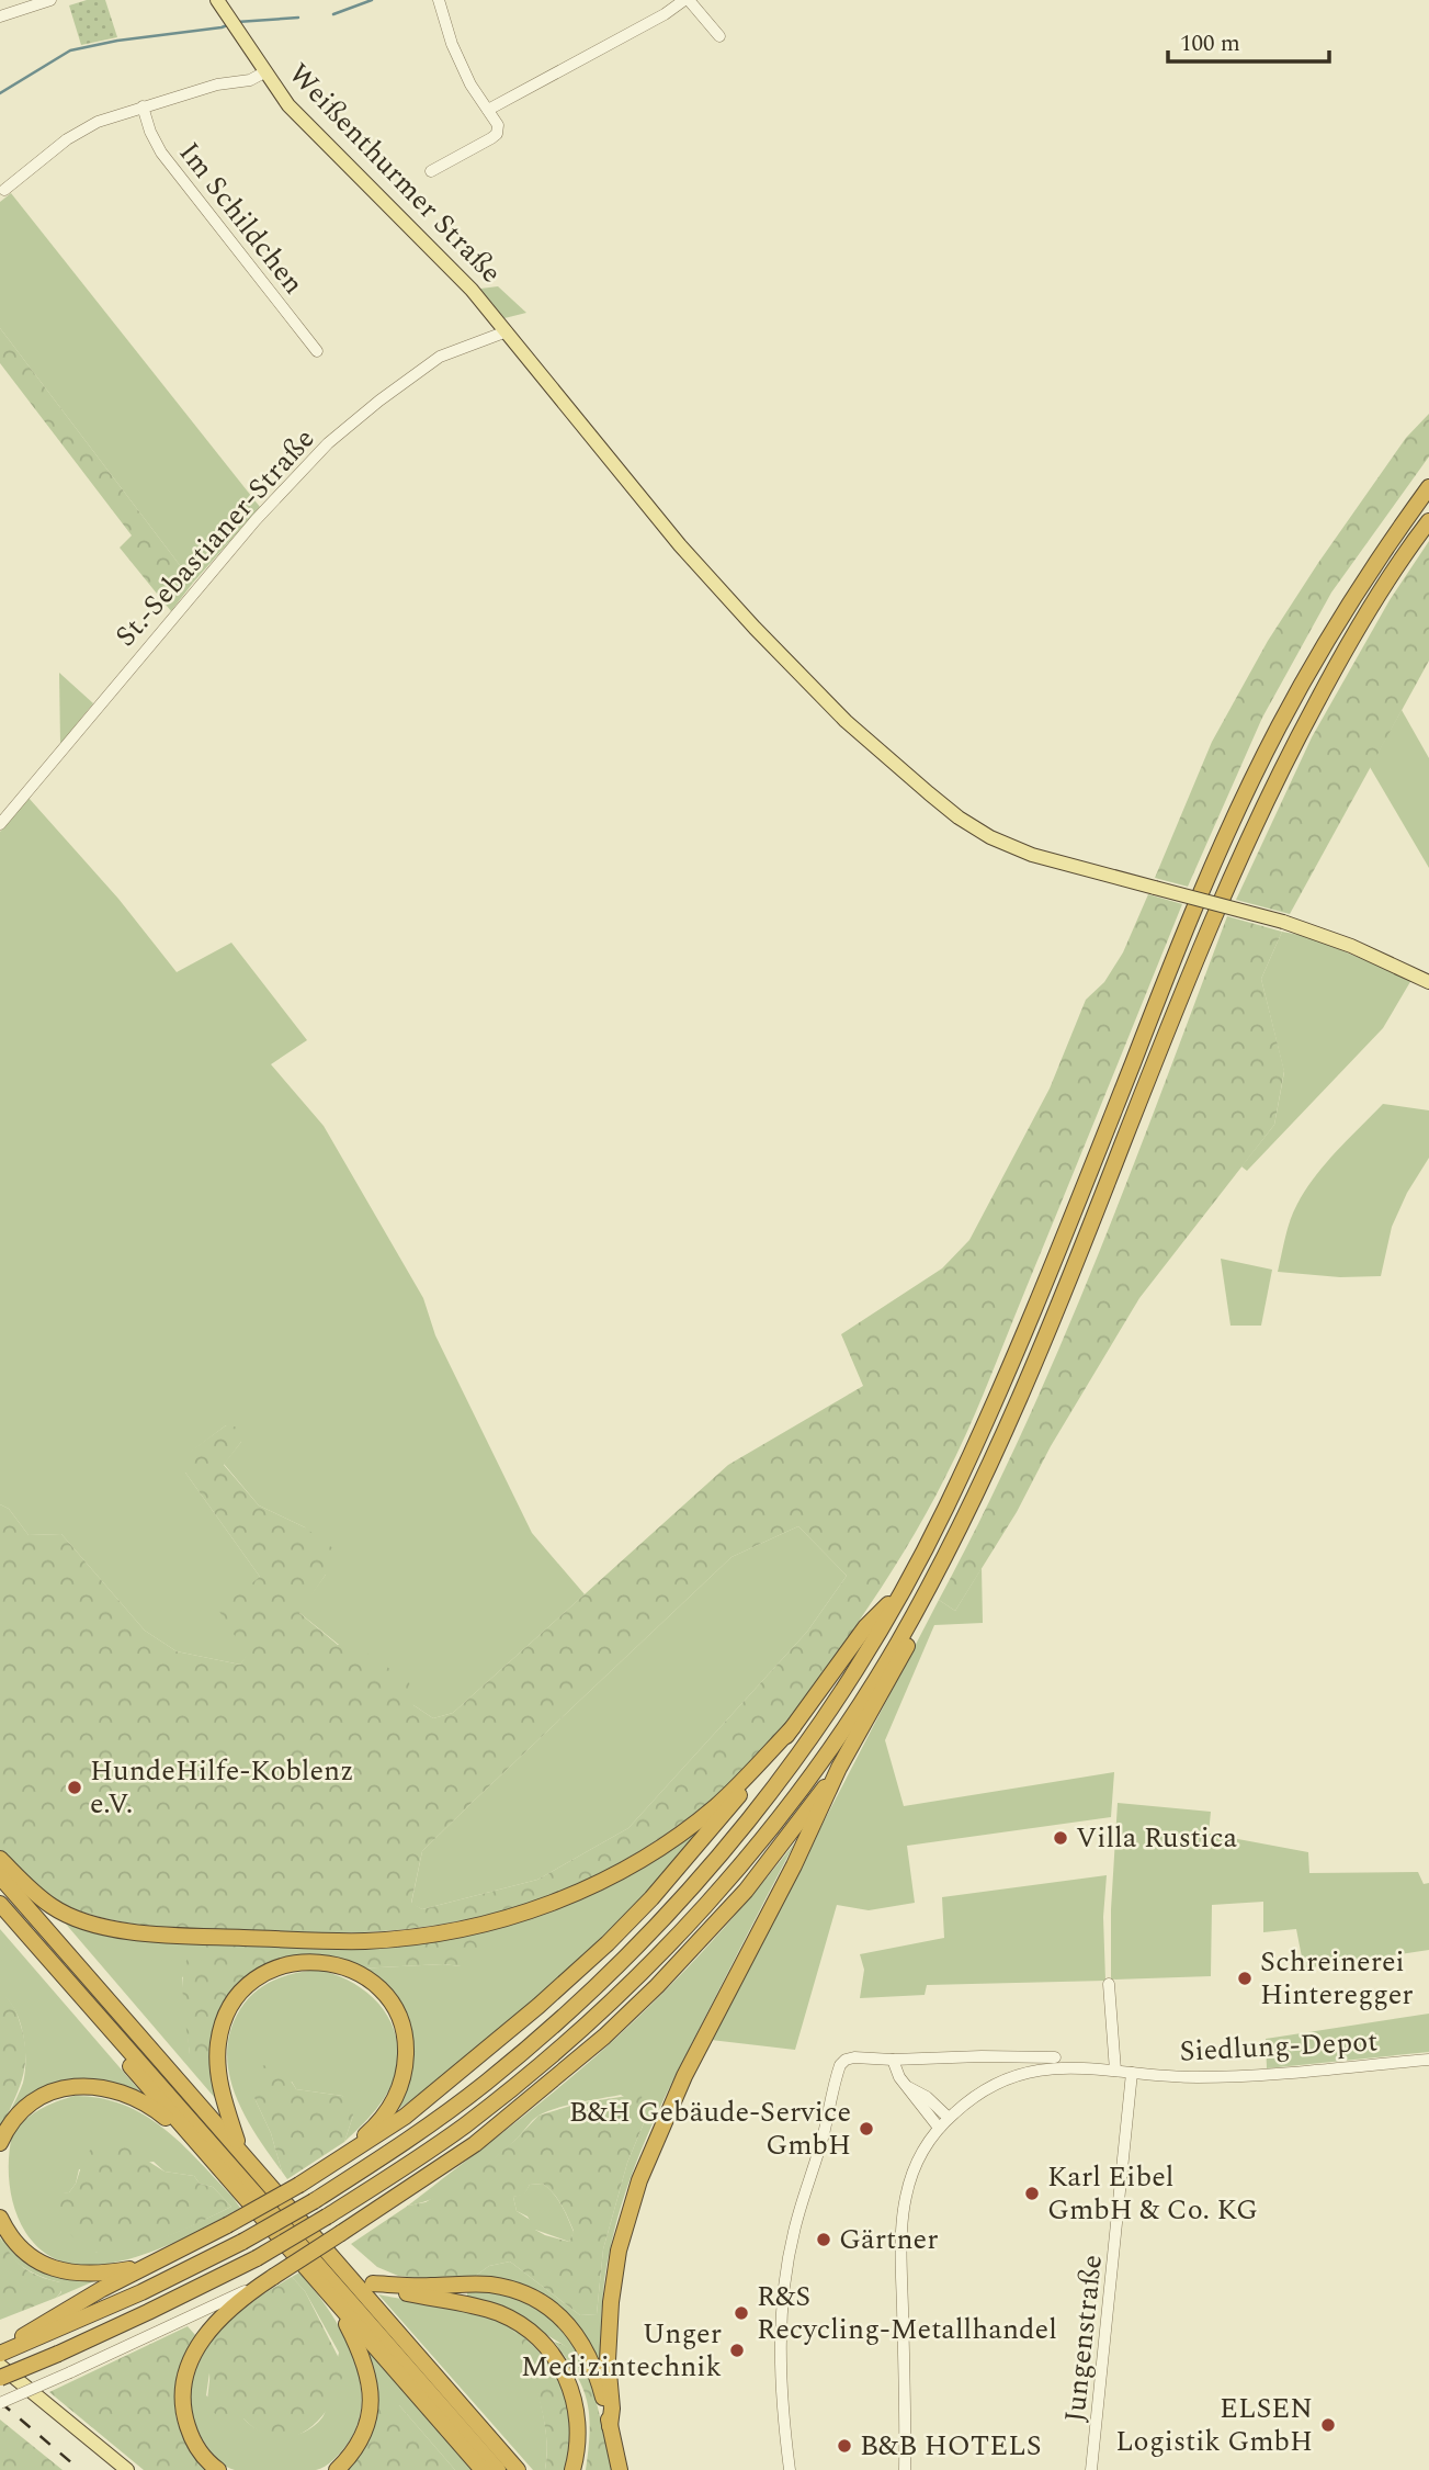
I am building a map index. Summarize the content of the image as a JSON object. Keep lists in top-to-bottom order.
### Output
{
  "streets": {
    "main road": ["Weißenthurmer Straße"],
    "street": [
      "Im Schildchen",
      "St.-Sebastianer-Straße",
      "Siedlung-Depot",
      "Jungenstraße"
    ]
  },
  "crossings": [
    ["Weißenthurmer Straße", "Im Schildchen"],
    ["Weißenthurmer Straße", "St.-Sebastianer-Straße"],
    ["Siedlung-Depot", "Jungenstraße"]
  ],
  "places": [
    "HundeHilfe-Koblenz e.V.",
    "Villa Rustica",
    "Schreinerei Hinteregger",
    "B&H Gebäude-Service GmbH",
    "Karl Eibel GmbH & Co. KG",
    "Gärtner",
    "R&S Recycling-Metallhandel",
    "Unger Medizintechnik",
    "ELSEN Logistik GmbH",
    "B&B HOTELS"
  ],
  "scale_bar": "100 m"
}
